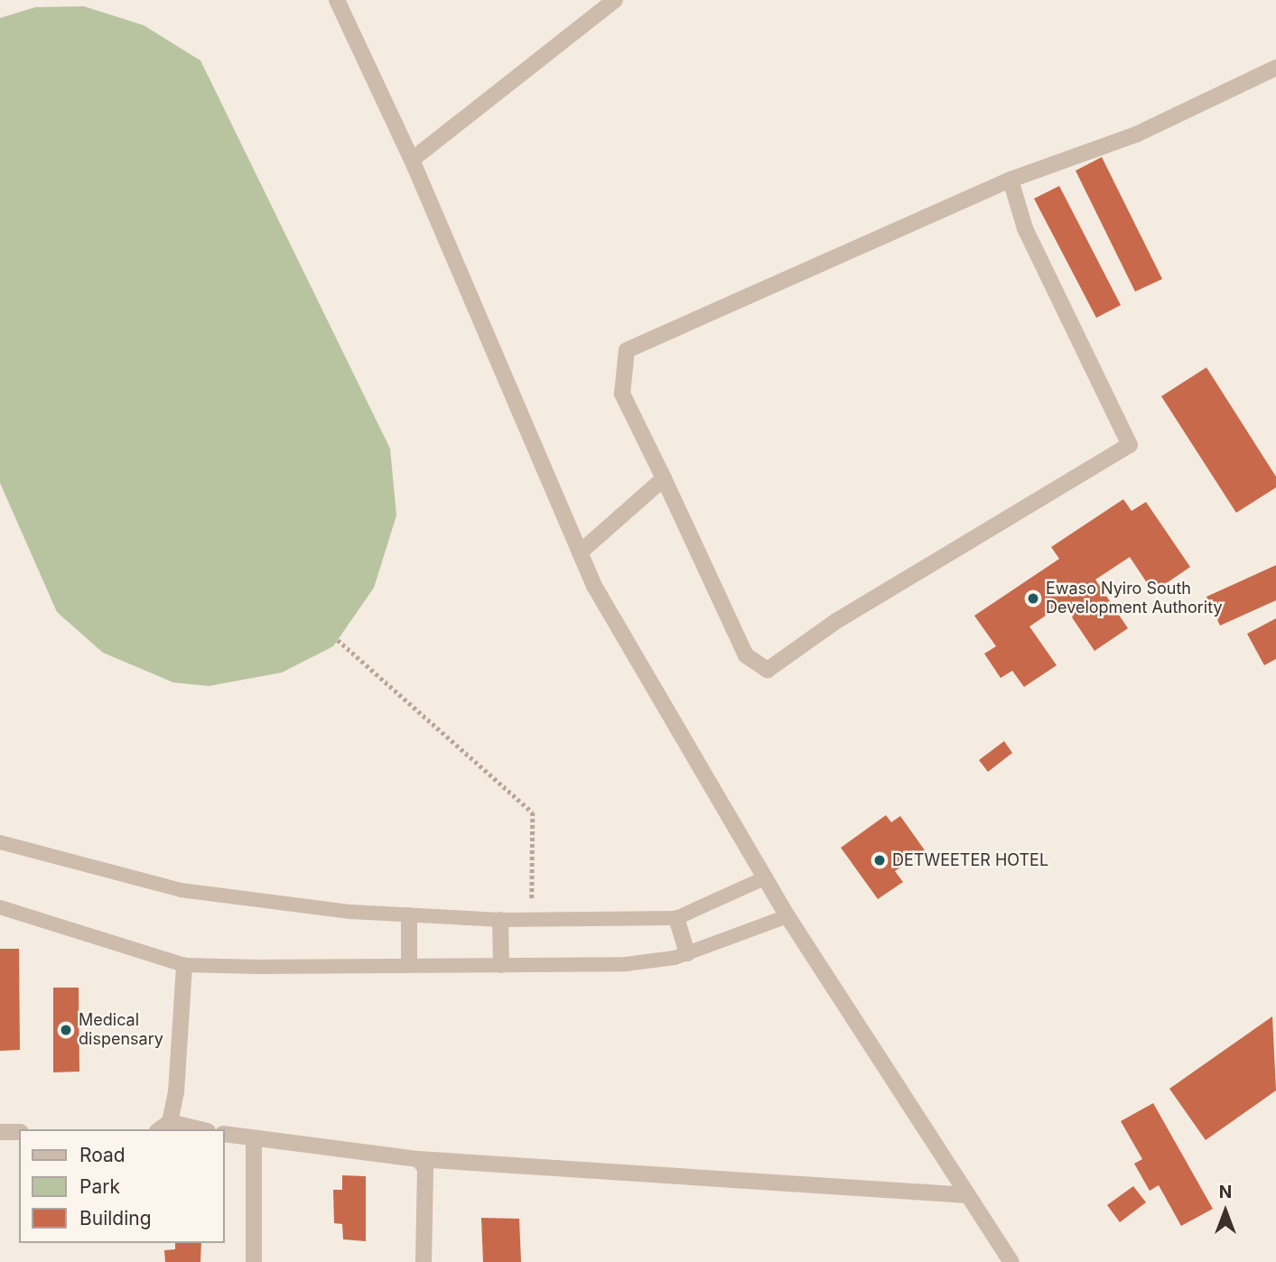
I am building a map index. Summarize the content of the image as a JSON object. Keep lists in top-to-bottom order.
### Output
{
  "places": ["Ewaso Nyiro South Development Authority", "DETWEETER HOTEL", "Medical dispensary"],
  "legend": ["Road", "Park", "Building"],
  "north": "top"
}
